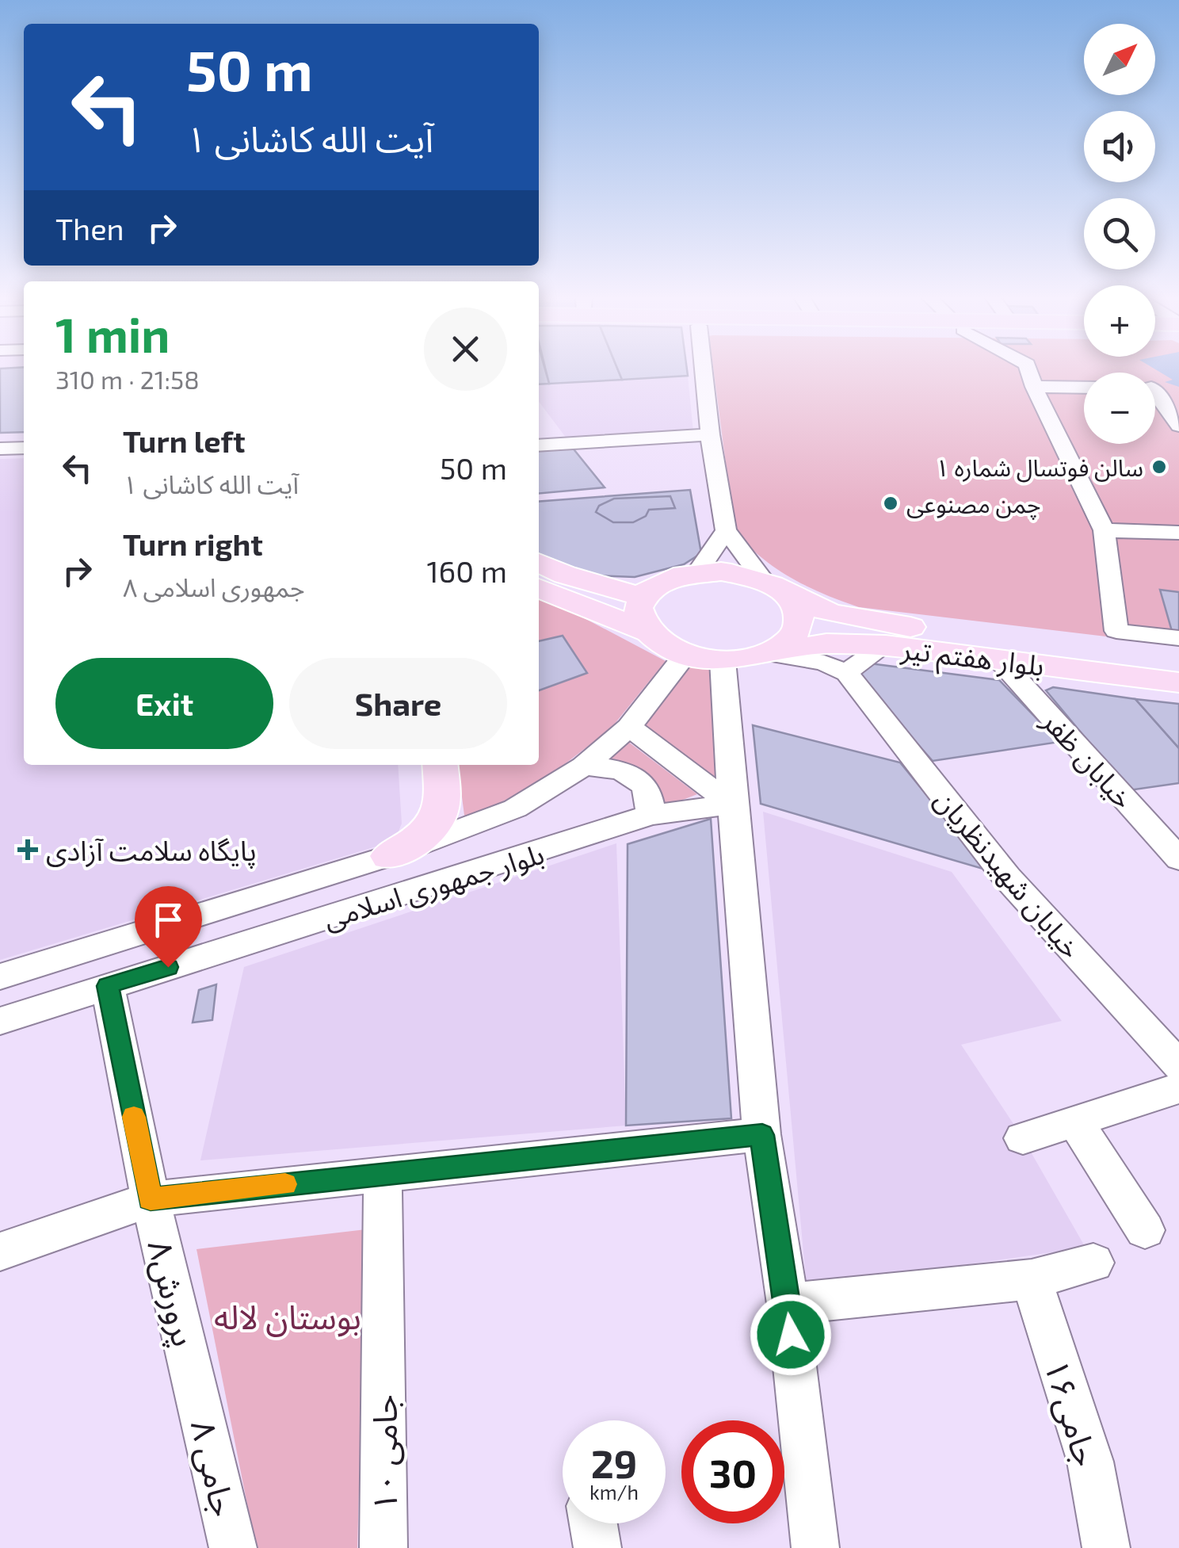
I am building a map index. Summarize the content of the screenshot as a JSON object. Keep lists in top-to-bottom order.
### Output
{
  "streets": {
    "main road": ["بلوار هفتم تیر"],
    "street": [
      "خیابان ظفر",
      "خیابان شهیدنظریان",
      "بلوار جمهوری اسلامی",
      "پرورش۸",
      "جامی۱۶",
      "جامی ۱۰",
      "جامی ۸"
    ]
  },
  "crossings": [
    ["بلوار هفتم تیر", "خیابان ظفر"],
    ["بلوار هفتم تیر", "بلوار جمهوری اسلامی"],
    ["بلوار جمهوری اسلامی", "پرورش۸"],
    ["پرورش۸", "جامی ۸"]
  ],
  "parks": ["بوستان لاله"],
  "places": {
    "other": ["سالن فوتسال شماره ۱", "چمن مصنوعی"],
    "health": ["پایگاه سلامت آزادی"]
  },
  "north": "top right",
  "page": {
    "map_buttons": ["+", "−"],
    "turn": ["50 m", "آیت الله کاشانی ۱"],
    "then": "Then",
    "heading": ["1 min", "310 m · 21:58"],
    "list": [
      {
        "name": "Turn left",
        "note": "آیت الله کاشانی ۱",
        "value": "50 m"
      },
      {
        "name": "Turn right",
        "note": "جمهوری اسلامی ۸",
        "value": "160 m"
      }
    ],
    "buttons": ["Exit", "Share"],
    "speed": "29 km/h",
    "limit": "30"
  }
}
